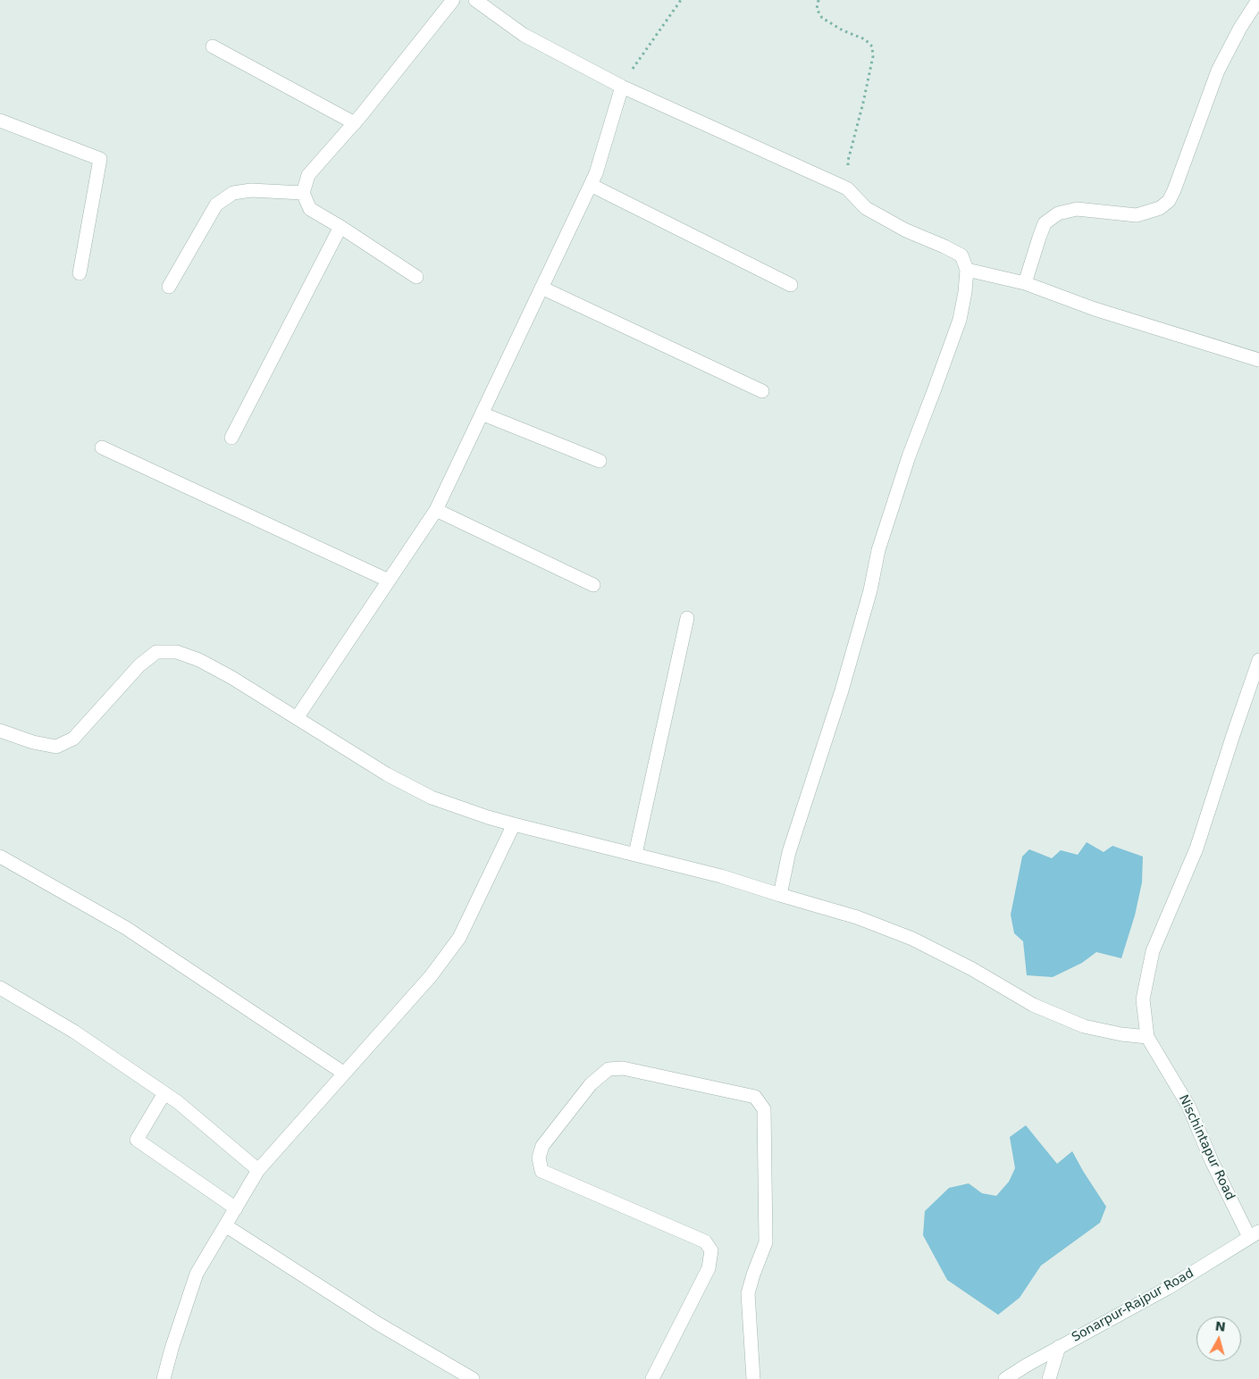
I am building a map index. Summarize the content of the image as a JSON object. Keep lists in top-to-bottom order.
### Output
{
  "streets": {
    "street": ["Nischintapur Road", "Sonarpur-Rajpur Road"]
  },
  "crossings": [
    ["Nischintapur Road", "Sonarpur-Rajpur Road"]
  ],
  "north": "top"
}
